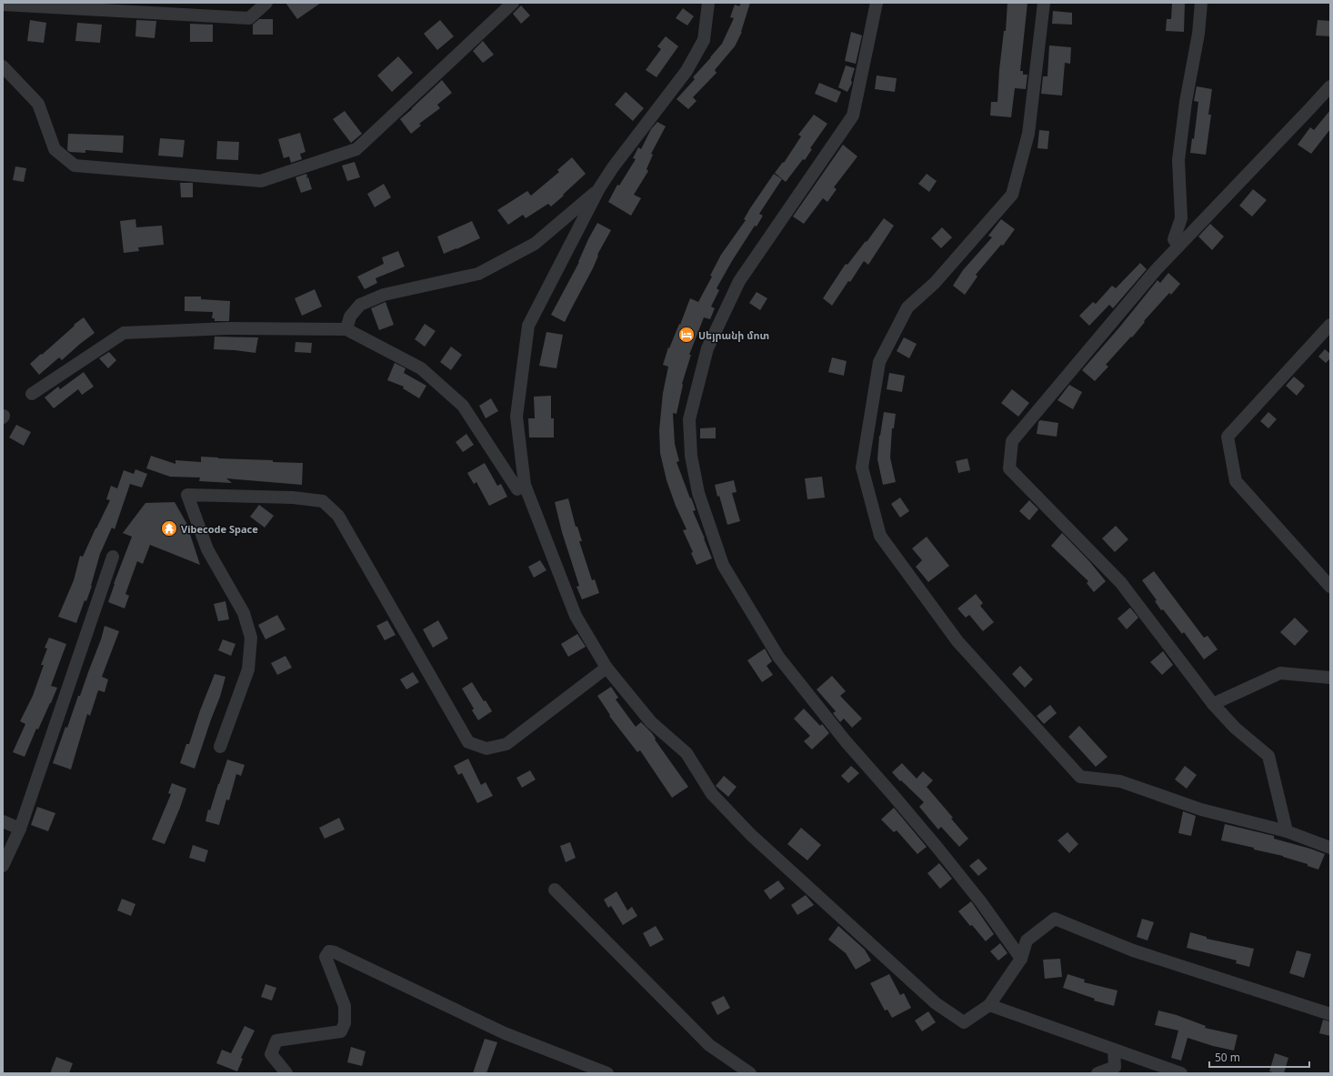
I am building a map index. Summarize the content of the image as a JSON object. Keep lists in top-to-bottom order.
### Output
{
  "places": {
    "hotel": ["Սեյրանի մոտ"],
    "temple": ["Vibecode Space"]
  },
  "scale_bar": "50 m"
}
